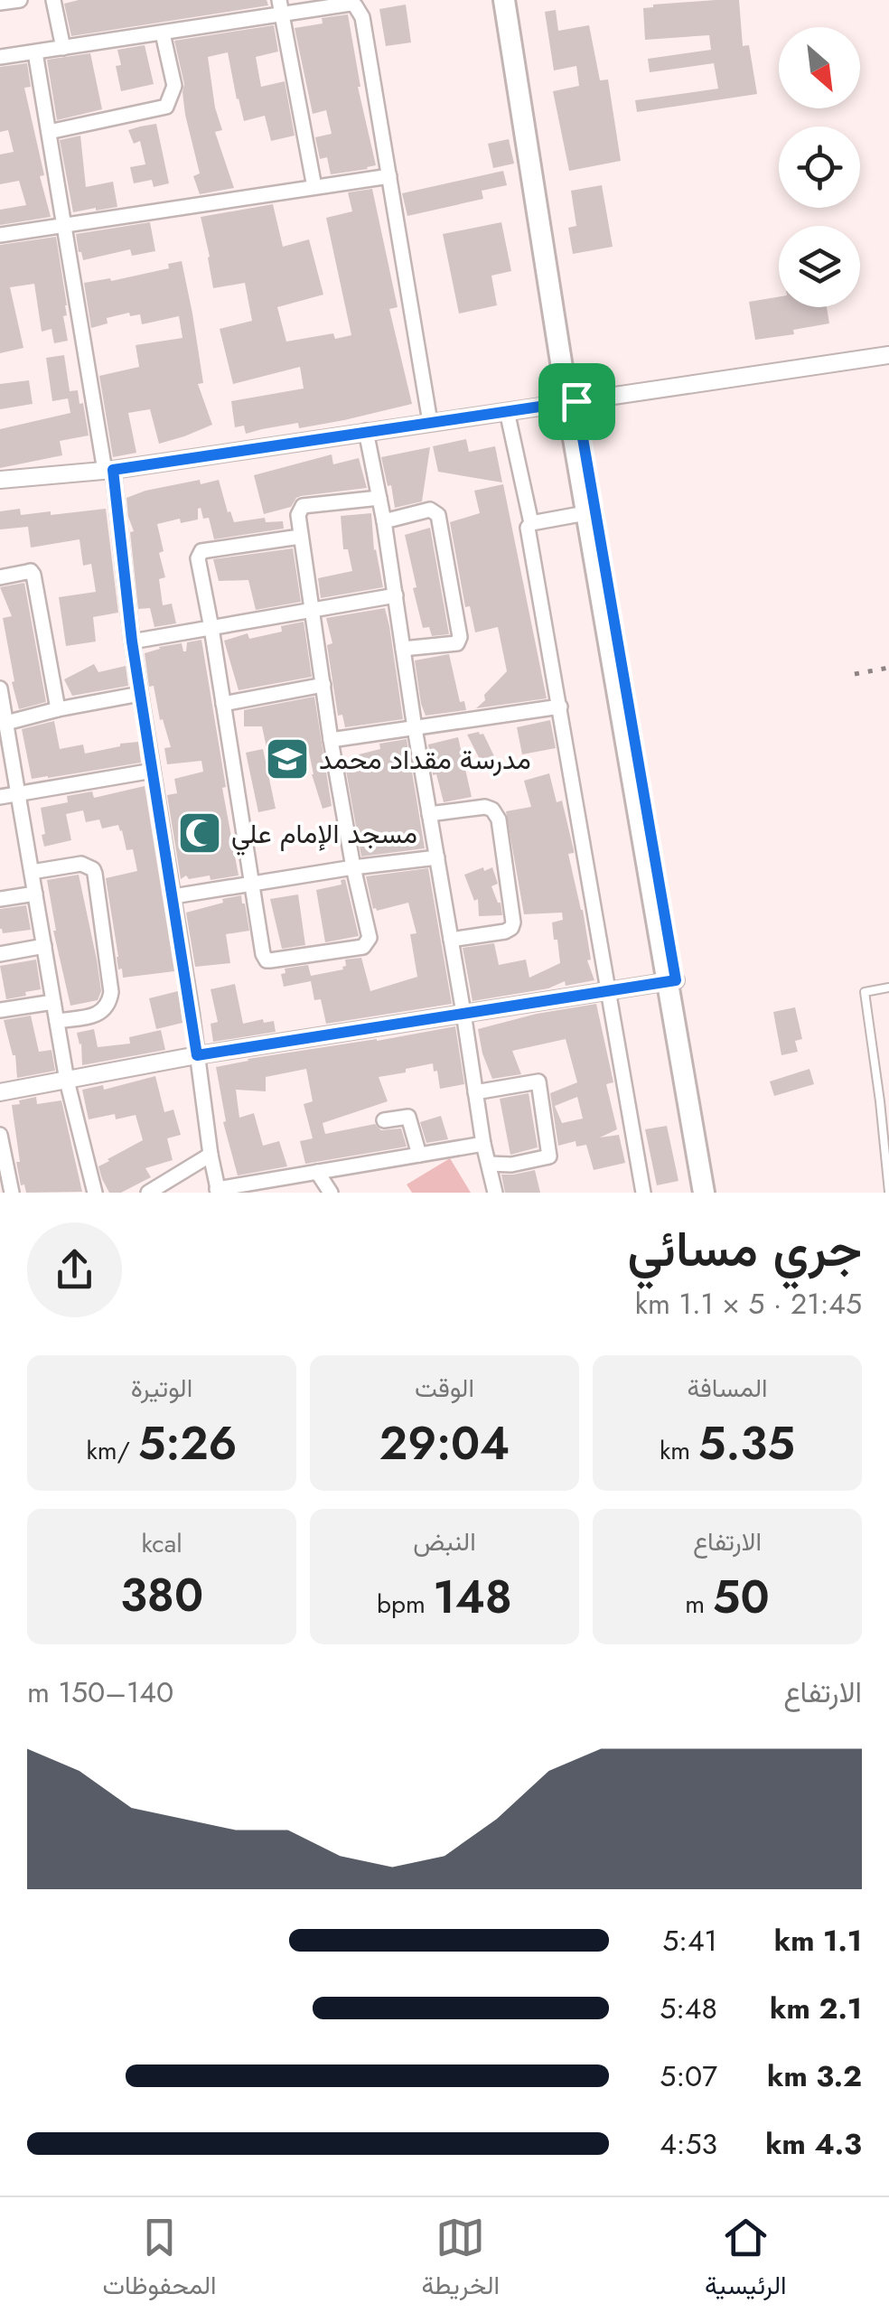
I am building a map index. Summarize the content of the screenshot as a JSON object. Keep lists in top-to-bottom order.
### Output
{
  "places": {
    "school or university": ["مدرسة مقداد محمد"],
    "mosque": ["مسجد الإمام علي"]
  },
  "north": "bottom right",
  "page": {
    "heading": ["جري مسائي", "21:45 · 5 × 1.1 km"],
    "stats": [
      ["المسافة", "5.35 km"],
      ["الوقت", "29:04"],
      ["الوتيرة", "5:26 /km"],
      ["الارتفاع", "50 m"],
      ["النبض", "148 bpm"],
      ["kcal", "380"]
    ],
    "chart": ["الارتفاع", "140–150 m"],
    "list": [
      {
        "name": "1.1 km",
        "note": "5:41"
      },
      {
        "name": "2.1 km",
        "note": "5:48"
      },
      {
        "name": "3.2 km",
        "note": "5:07"
      },
      {
        "name": "4.3 km",
        "note": "4:53"
      }
    ],
    "tabs": ["الرئيسية", "الخريطة", "المحفوظات"]
  }
}
